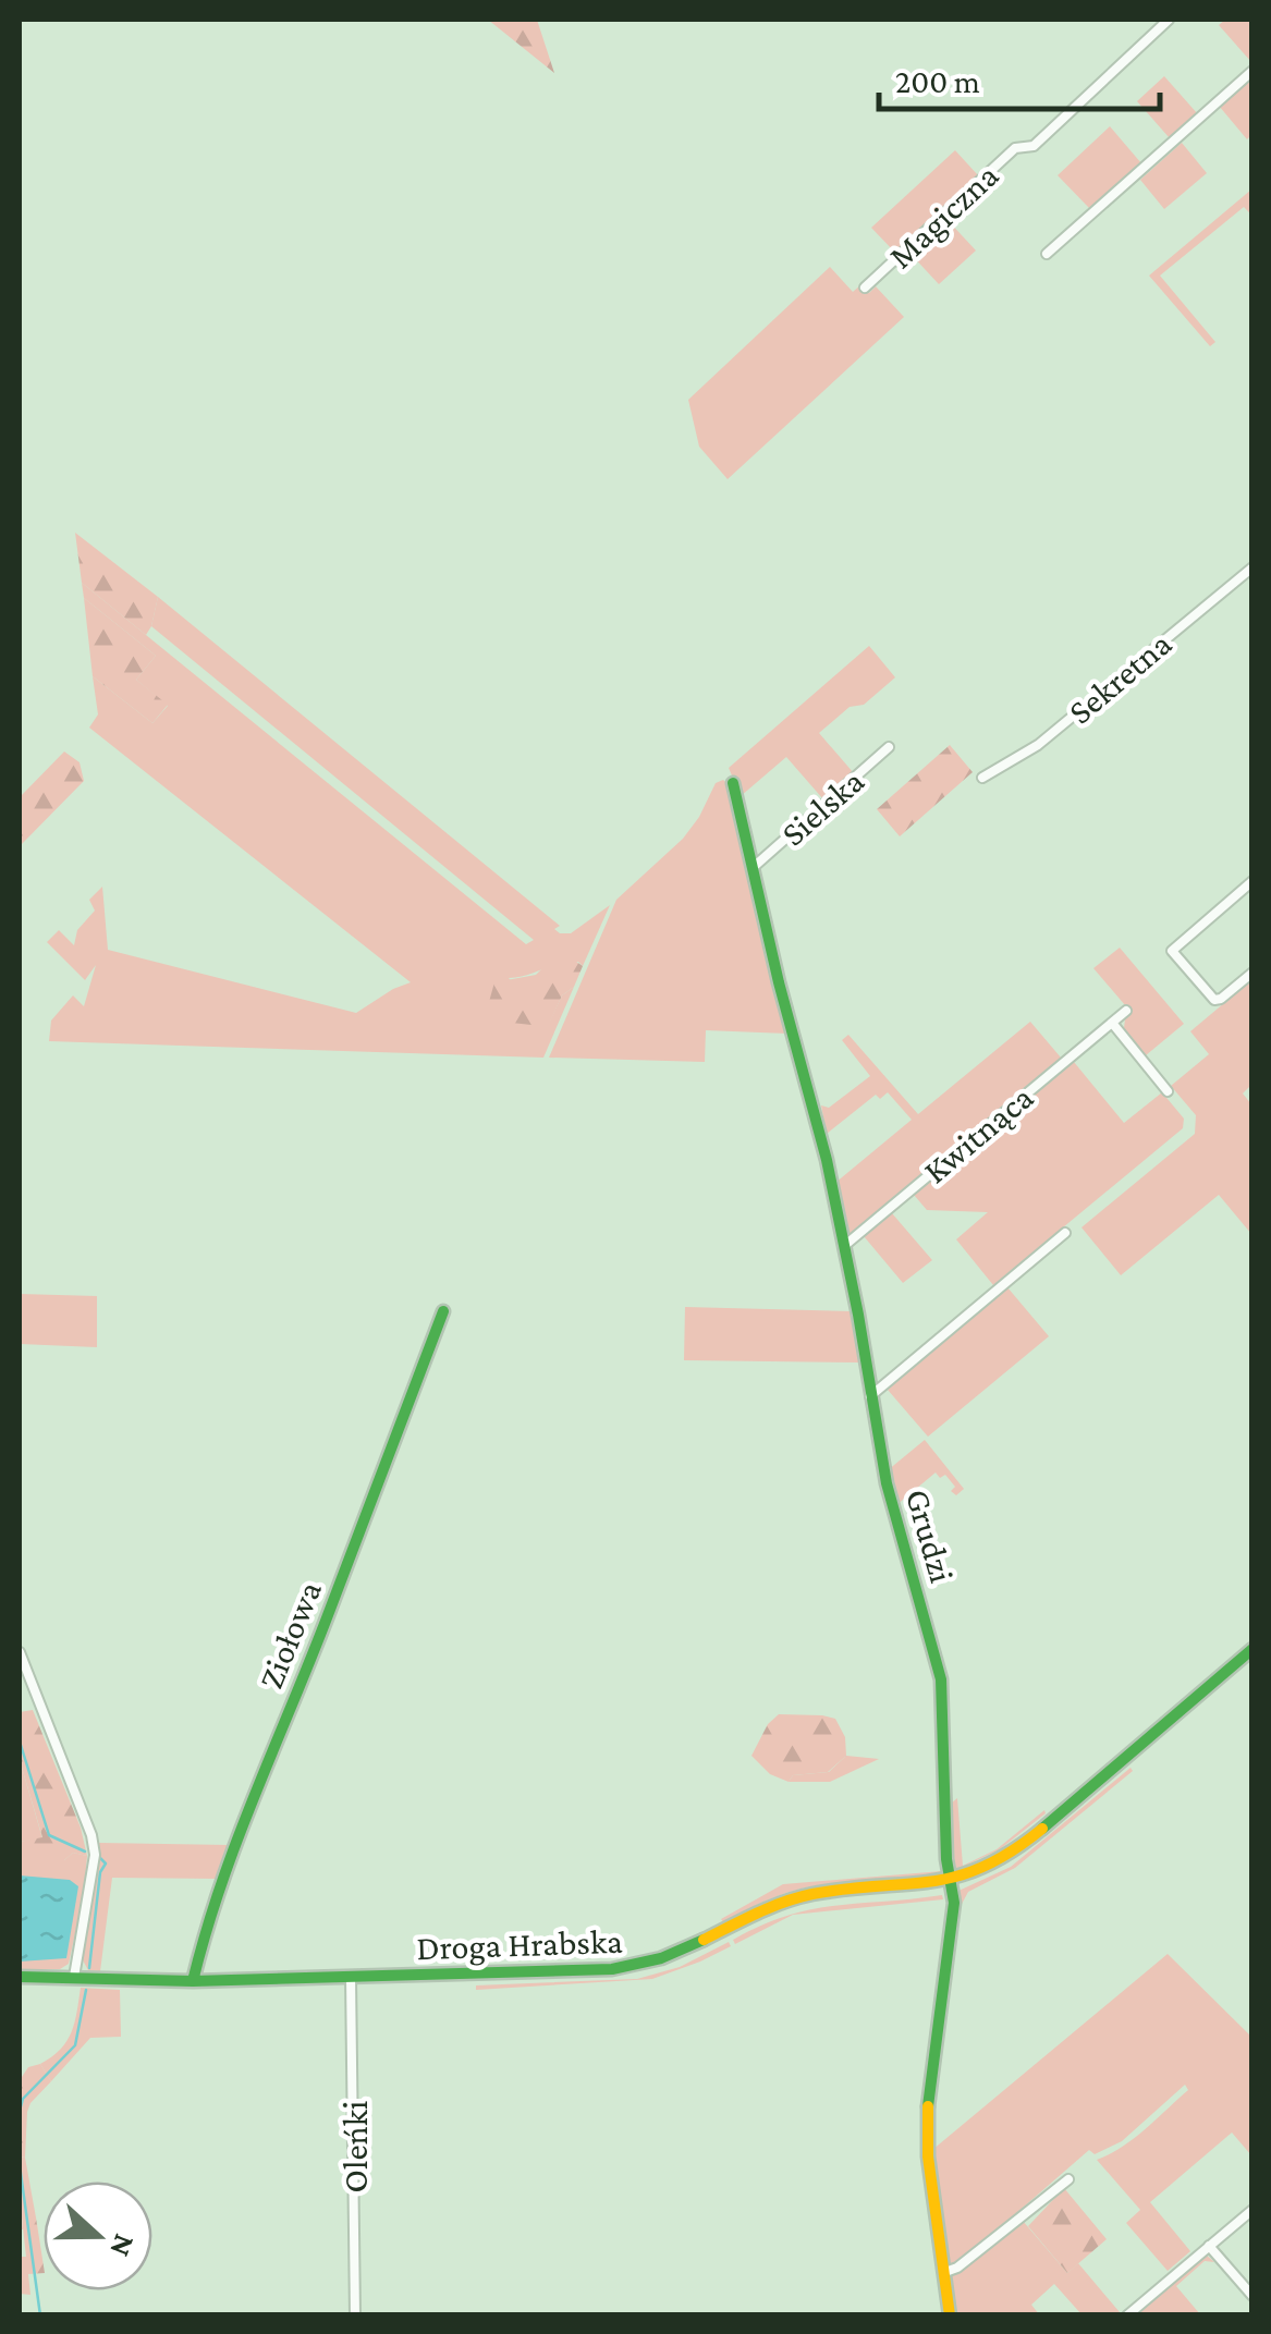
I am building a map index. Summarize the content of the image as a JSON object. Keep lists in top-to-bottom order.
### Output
{
  "streets": {
    "street": [
      "Magiczna",
      "Sekretna",
      "Sielska",
      "Kwitnąca",
      "Grudzi",
      "Ziołowa",
      "Droga Hrabska",
      "Oleńki"
    ]
  },
  "crossings": [
    ["Sielska", "Grudzi"],
    ["Kwitnąca", "Grudzi"],
    ["Grudzi", "Droga Hrabska"],
    ["Ziołowa", "Droga Hrabska"],
    ["Droga Hrabska", "Oleńki"]
  ],
  "scale_bar": "200 m",
  "north": "right"
}
